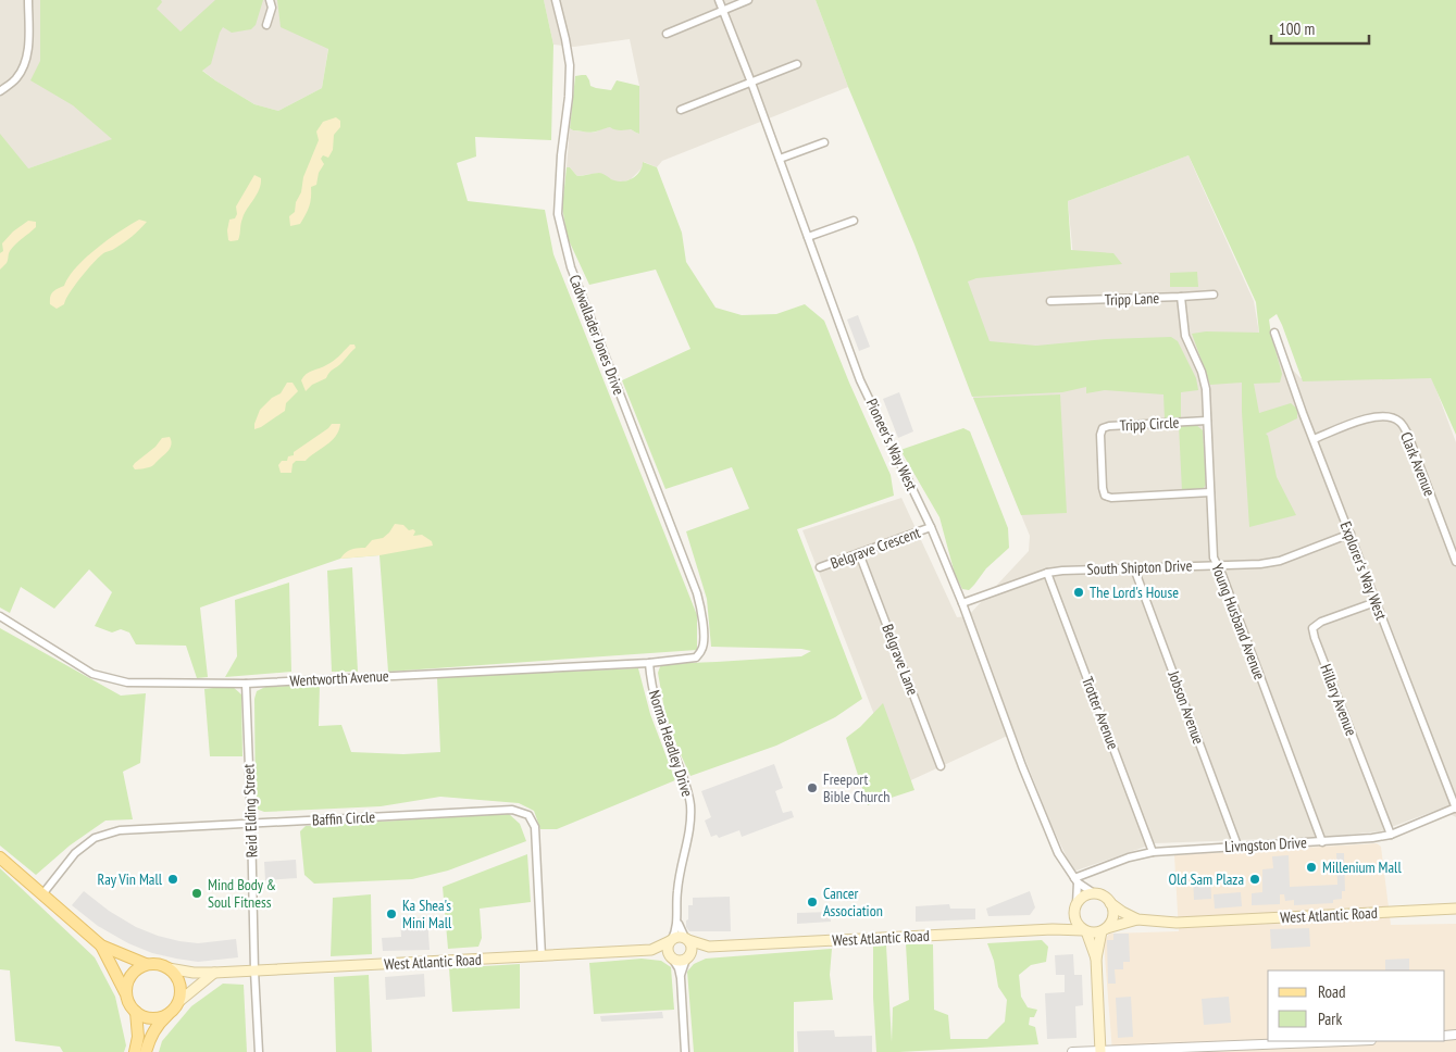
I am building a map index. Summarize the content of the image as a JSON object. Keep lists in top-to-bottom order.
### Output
{
  "streets": {
    "main road": ["West Atlantic Road"],
    "street": [
      "Tripp Lane",
      "Cadwallader Jones Drive",
      "Tripp Circle",
      "Pioneer's Way West",
      "Clark Avenue",
      "Belgrave Crescent",
      "South Shipton Drive",
      "Explorer's Way West",
      "Young Husband Avenue",
      "Belgrave Lane",
      "Wentworth Avenue",
      "Hillary Avenue",
      "Jobson Avenue",
      "Trotter Avenue",
      "Norma Headley Drive",
      "Reid Elding Street",
      "Baffin Circle",
      "Livngston Drive"
    ]
  },
  "crossings": [
    ["Tripp Lane", "Young Husband Avenue"],
    ["Cadwallader Jones Drive", "Wentworth Avenue"],
    ["Tripp Circle", "Young Husband Avenue"],
    ["Pioneer's Way West", "Belgrave Crescent"],
    ["Pioneer's Way West", "South Shipton Drive"],
    ["Pioneer's Way West", "Livngston Drive"],
    ["Pioneer's Way West", "West Atlantic Road"],
    ["Clark Avenue", "Explorer's Way West"],
    ["Belgrave Crescent", "Belgrave Lane"],
    ["South Shipton Drive", "Explorer's Way West"],
    ["South Shipton Drive", "Young Husband Avenue"],
    ["South Shipton Drive", "Jobson Avenue"],
    ["South Shipton Drive", "Trotter Avenue"],
    ["Explorer's Way West", "Hillary Avenue"],
    ["Explorer's Way West", "Livngston Drive"],
    ["Young Husband Avenue", "Livngston Drive"],
    ["Wentworth Avenue", "Norma Headley Drive"],
    ["Wentworth Avenue", "Reid Elding Street"],
    ["Hillary Avenue", "Livngston Drive"],
    ["Jobson Avenue", "Livngston Drive"],
    ["Trotter Avenue", "Livngston Drive"],
    ["Norma Headley Drive", "West Atlantic Road"],
    ["Reid Elding Street", "Baffin Circle"],
    ["Reid Elding Street", "West Atlantic Road"],
    ["Baffin Circle", "West Atlantic Road"]
  ],
  "places": [
    "The Lord's House",
    "Freeport Bible Church",
    "Millenium Mall",
    "Ray Vin Mall",
    "Old Sam Plaza",
    "Mind Body & Soul Fitness",
    "Cancer Association",
    "Ka Shea's Mini Mall"
  ],
  "legend": ["Road", "Park"],
  "scale_bar": "100 m"
}
